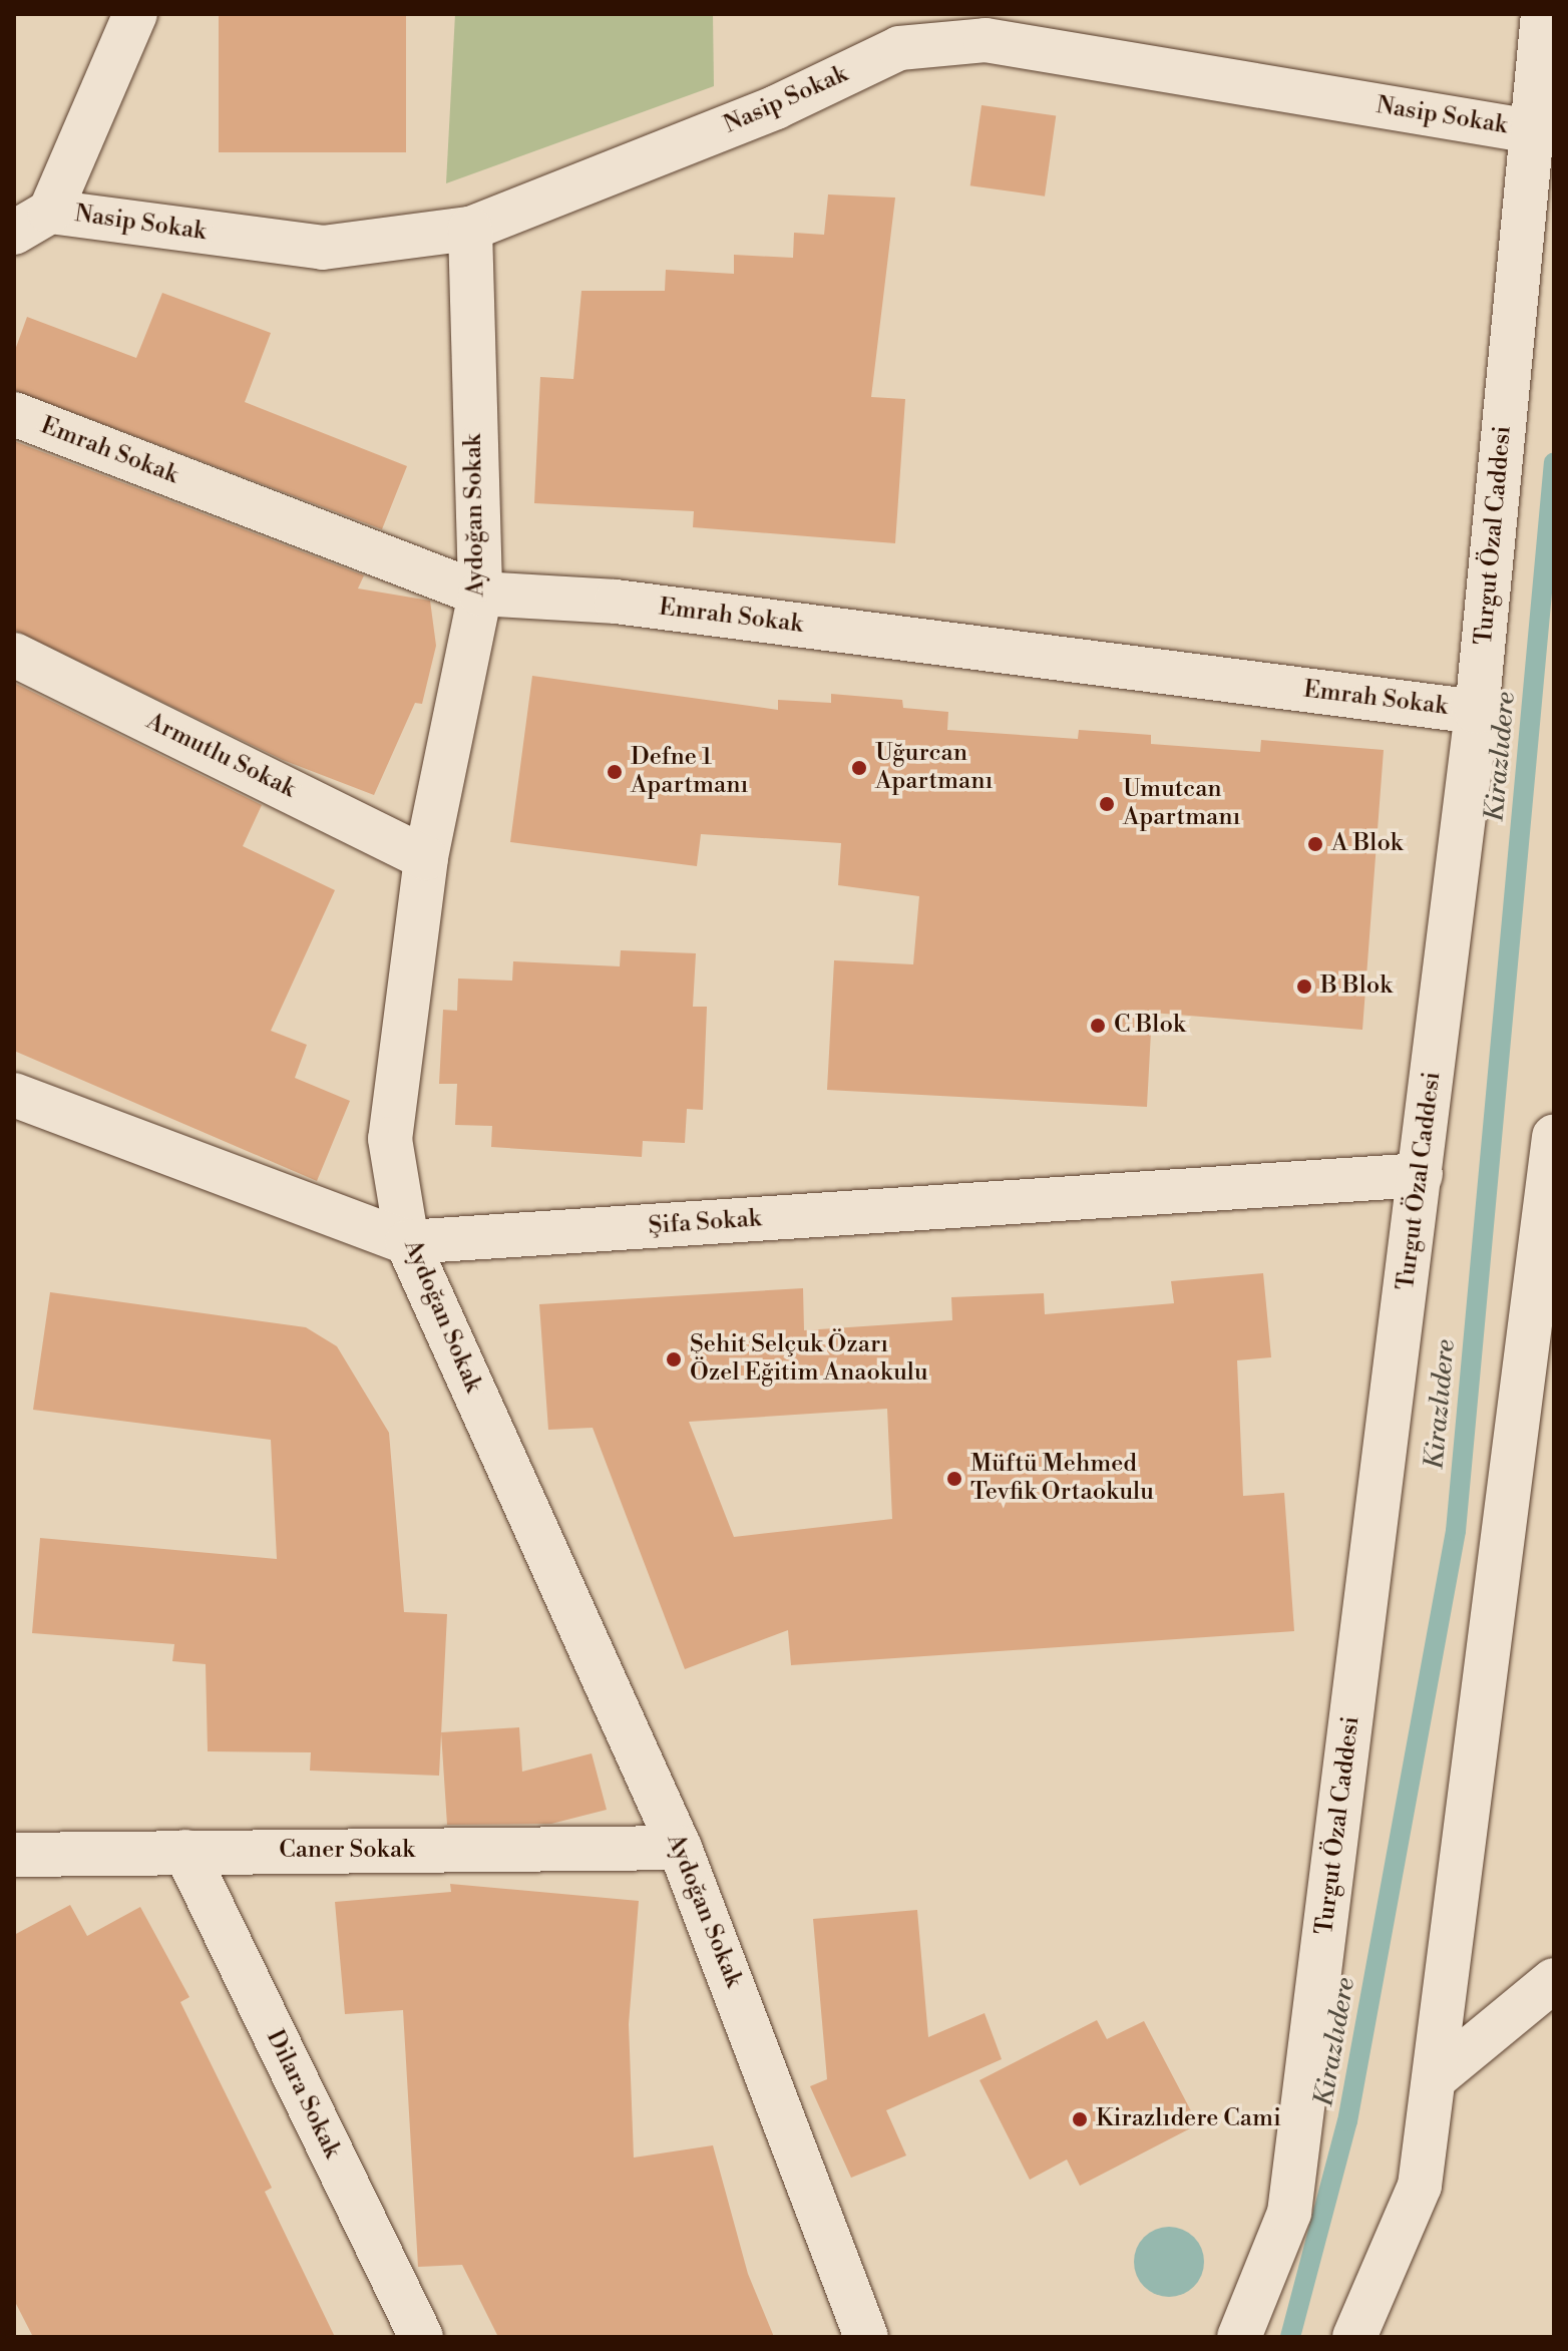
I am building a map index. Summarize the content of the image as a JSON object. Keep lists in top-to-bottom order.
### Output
{
  "streets": {
    "street": [
      "Nasip Sokak",
      "Emrah Sokak",
      "Aydoğan Sokak",
      "Turgut Özal Caddesi",
      "Armutlu Sokak",
      "Şifa Sokak",
      "Caner Sokak",
      "Dilara Sokak"
    ]
  },
  "crossings": [
    ["Nasip Sokak", "Aydoğan Sokak"],
    ["Nasip Sokak", "Turgut Özal Caddesi"],
    ["Emrah Sokak", "Aydoğan Sokak"],
    ["Emrah Sokak", "Turgut Özal Caddesi"],
    ["Aydoğan Sokak", "Armutlu Sokak"],
    ["Aydoğan Sokak", "Şifa Sokak"],
    ["Aydoğan Sokak", "Caner Sokak"],
    ["Turgut Özal Caddesi", "Şifa Sokak"],
    ["Caner Sokak", "Dilara Sokak"]
  ],
  "water": ["Kirazlıdere"],
  "places": [
    "Uğurcan Apartmanı",
    "Defne 1 Apartmanı",
    "Umutcan Apartmanı",
    "A Blok",
    "B Blok",
    "C Blok",
    "Şehit Selçuk Özarı Özel Eğitim Anaokulu",
    "Müftü Mehmed Tevfik Ortaokulu",
    "Kirazlıdere Cami"
  ]
}
